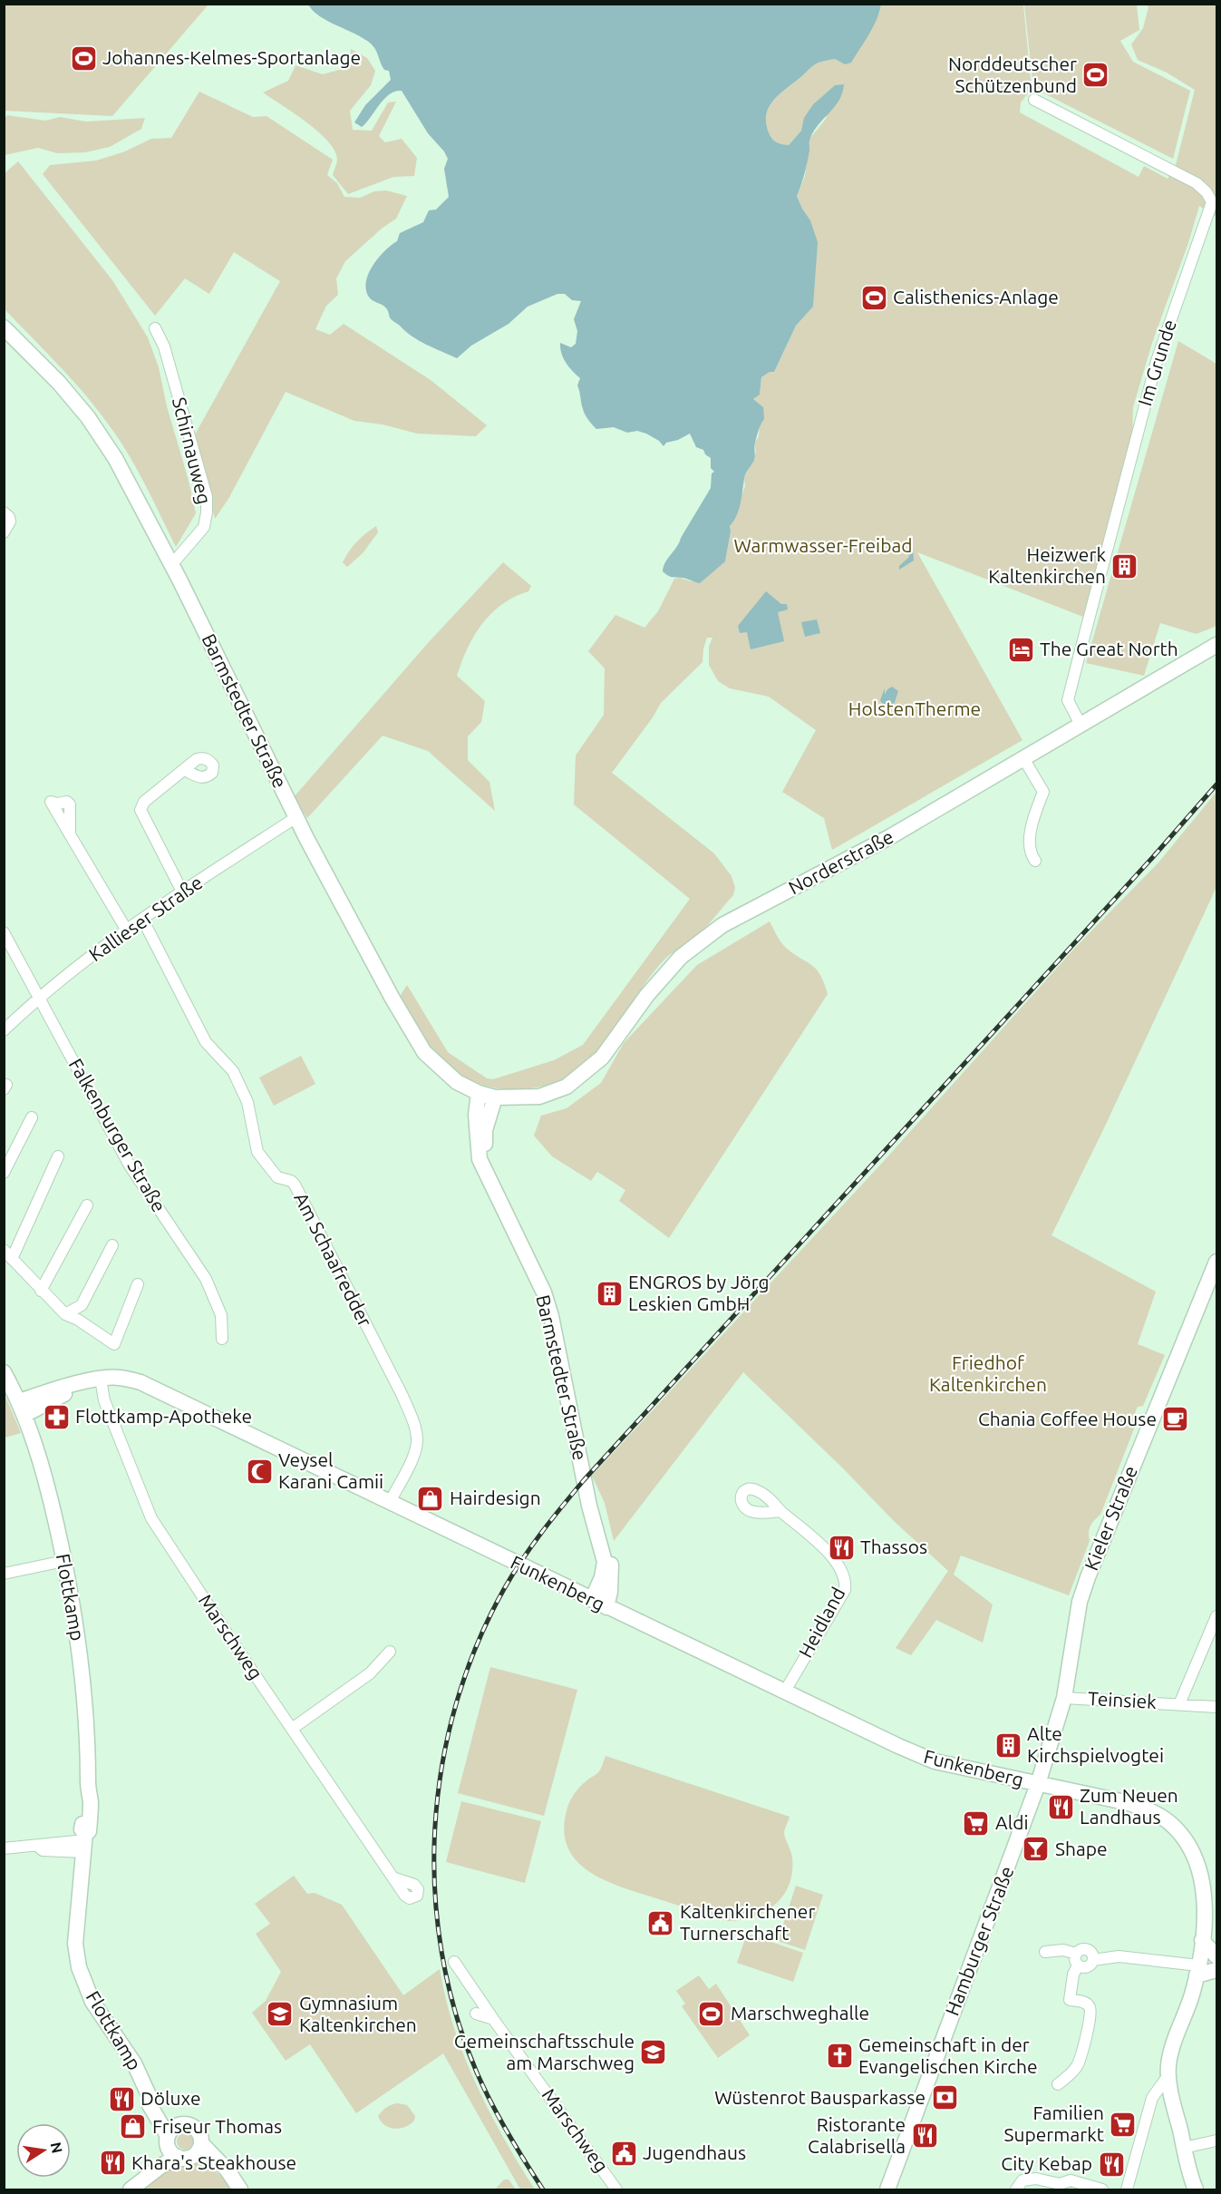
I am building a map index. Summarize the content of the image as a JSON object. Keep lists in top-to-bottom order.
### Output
{
  "streets": {
    "main road": [
      "Barmstedter Straße",
      "Norderstraße",
      "Kieler Straße",
      "Funkenberg",
      "Flottkamp",
      "Hamburger Straße"
    ],
    "street": [
      "Im Grunde",
      "Schirnauweg",
      "Kallieser Straße",
      "Falkenburger Straße",
      "Am Schaafredder",
      "Heidland",
      "Marschweg",
      "Teinsiek"
    ]
  },
  "crossings": [
    ["Im Grunde", "Norderstraße"],
    ["Schirnauweg", "Barmstedter Straße"],
    ["Barmstedter Straße", "Norderstraße"],
    ["Barmstedter Straße", "Kallieser Straße"],
    ["Barmstedter Straße", "Funkenberg"],
    ["Kallieser Straße", "Falkenburger Straße"],
    ["Kallieser Straße", "Am Schaafredder"],
    ["Am Schaafredder", "Funkenberg"],
    ["Kieler Straße", "Funkenberg"],
    ["Kieler Straße", "Teinsiek"],
    ["Kieler Straße", "Hamburger Straße"],
    ["Funkenberg", "Flottkamp"],
    ["Funkenberg", "Heidland"],
    ["Funkenberg", "Marschweg"],
    ["Funkenberg", "Hamburger Straße"]
  ],
  "parks": ["Warmwasser-Freibad", "HolstenTherme", "Friedhof Kaltenkirchen"],
  "places": {
    "sports": [
      "Johannes-Kelmes-Sportanlage",
      "Norddeutscher Schützenbund",
      "Calisthenics-Anlage",
      "Marschweghalle"
    ],
    "building": ["Heizwerk Kaltenkirchen", "ENGROS by Jörg Leskien GmbH", "Alte Kirchspielvogtei"],
    "hotel": ["The Great North"],
    "pharmacy": ["Flottkamp-Apotheke"],
    "cafe": ["Chania Coffee House"],
    "mosque": ["Veysel Karani Camii"],
    "shop": ["Hairdesign", "Friseur Thomas"],
    "restaurant": [
      "Thassos",
      "Zum Neuen Landhaus",
      "Döluxe",
      "Ristorante Calabrisella",
      "Khara's Steakhouse",
      "City Kebap"
    ],
    "supermarket": ["Aldi", "Familien Supermarkt"],
    "bar": ["Shape"],
    "public building": ["Kaltenkirchener Turnerschaft", "Jugendhaus"],
    "school or university": ["Gymnasium Kaltenkirchen", "Gemeinschaftsschule am Marschweg"],
    "church": ["Gemeinschaft in der Evangelischen Kirche"],
    "bank": ["Wüstenrot Bausparkasse"]
  },
  "north": "right"
}
